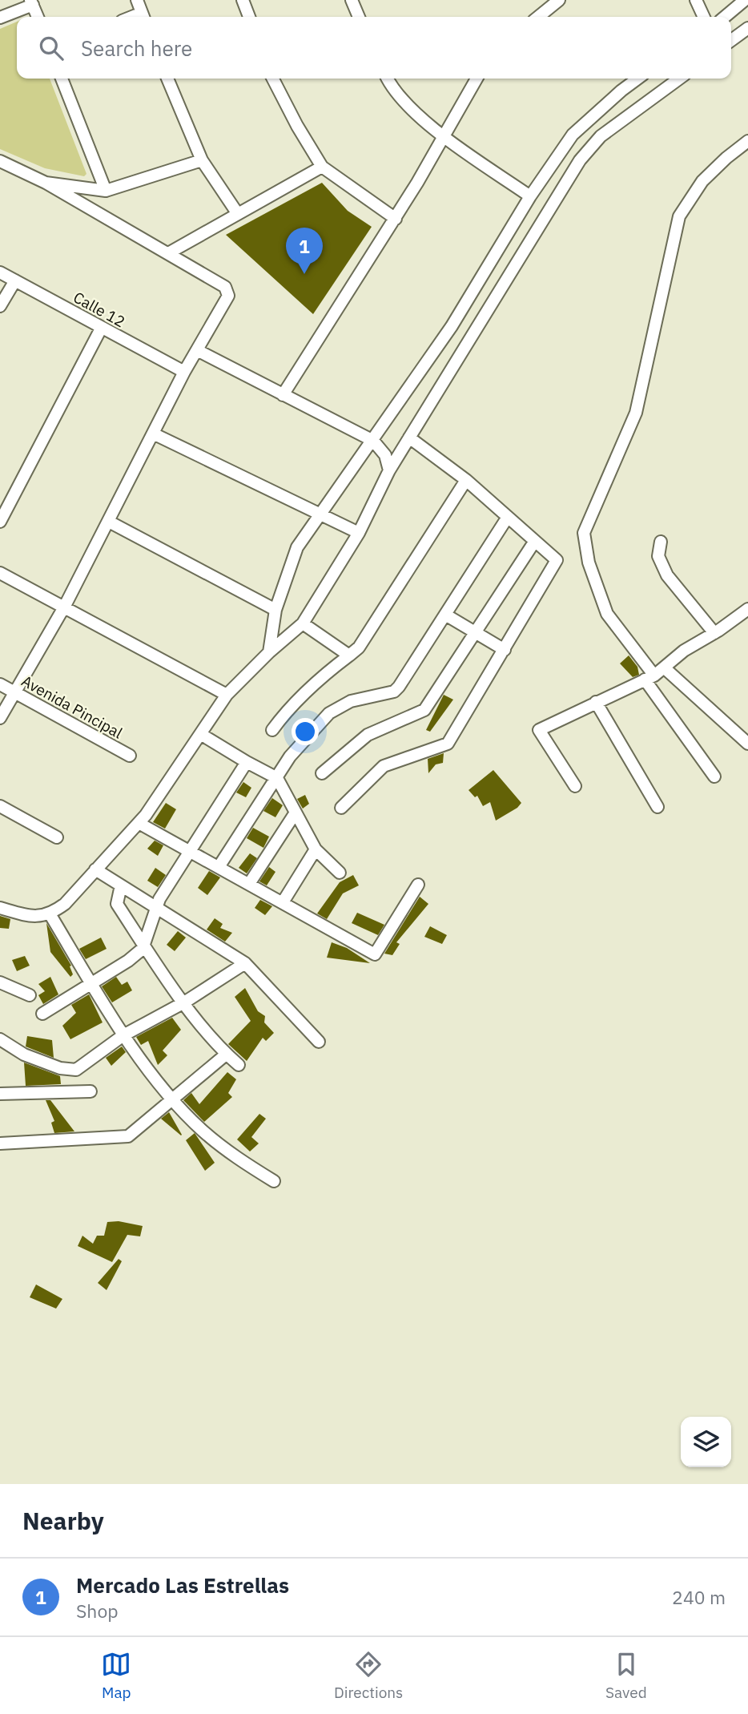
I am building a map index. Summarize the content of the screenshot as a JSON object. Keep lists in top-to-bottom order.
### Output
{
  "streets": {
    "street": ["Calle 12", "Avenida Pincipal"]
  },
  "page": {
    "search": "Search here",
    "pins": "1",
    "heading": "Nearby",
    "list": [
      {
        "mark": "1",
        "name": "Mercado Las Estrellas",
        "note": "Shop",
        "value": "240 m"
      }
    ],
    "nav": ["Map", "Directions", "Saved"]
  }
}
